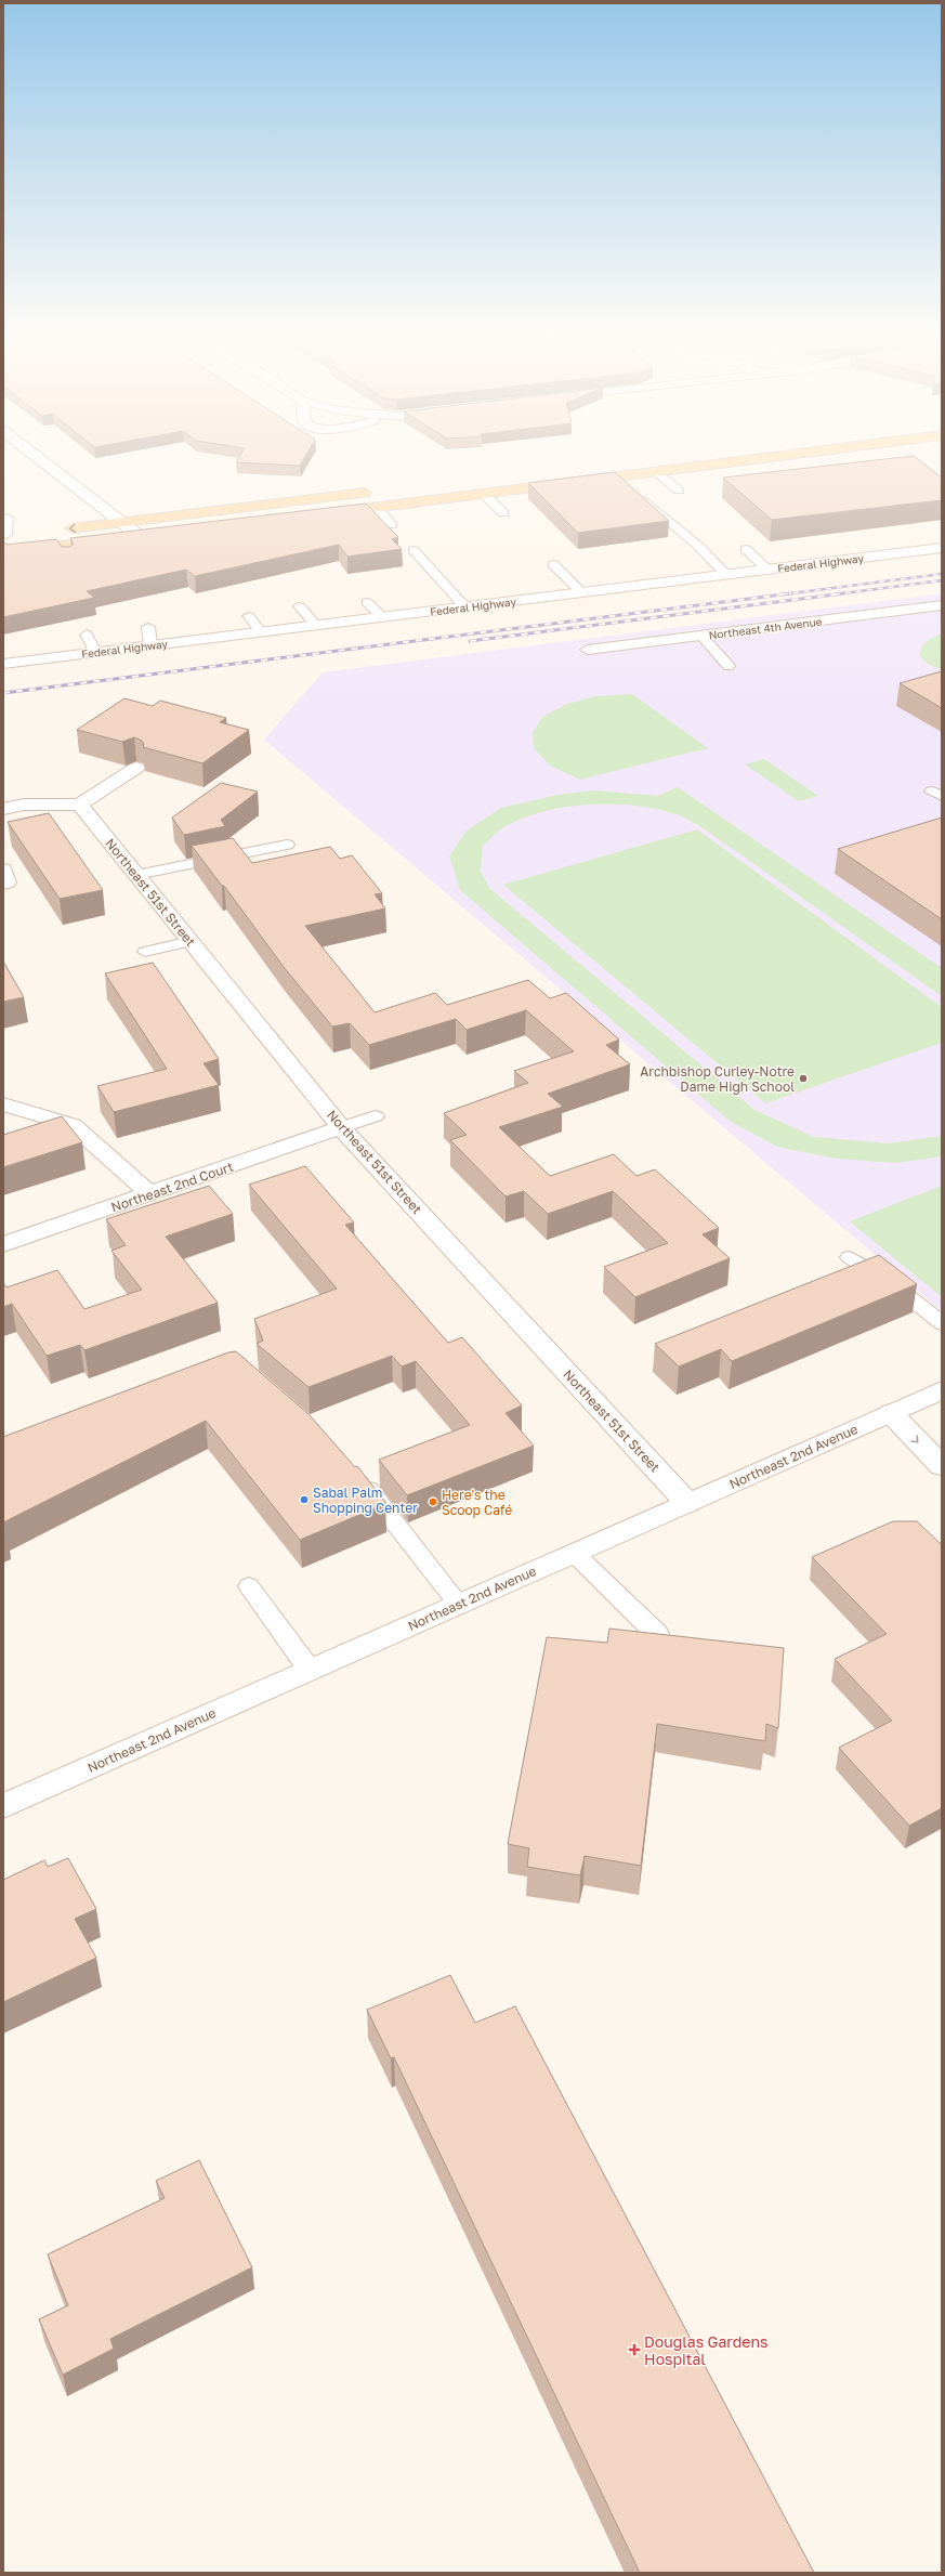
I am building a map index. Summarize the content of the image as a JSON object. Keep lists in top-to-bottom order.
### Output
{
  "streets": {
    "street": [
      "Federal Highway",
      "Northeast 4th Avenue",
      "Northeast 51st Street",
      "Northeast 2nd Court",
      "Northeast 2nd Avenue"
    ]
  },
  "crossings": [
    ["Northeast 51st Street", "Northeast 2nd Court"],
    ["Northeast 51st Street", "Northeast 2nd Avenue"]
  ],
  "places": {
    "other": ["Archbishop Curley-Notre Dame High School", "Sabal Palm Shopping Center", "Here's the Scoop Café"],
    "health": ["Douglas Gardens Hospital"]
  }
}
